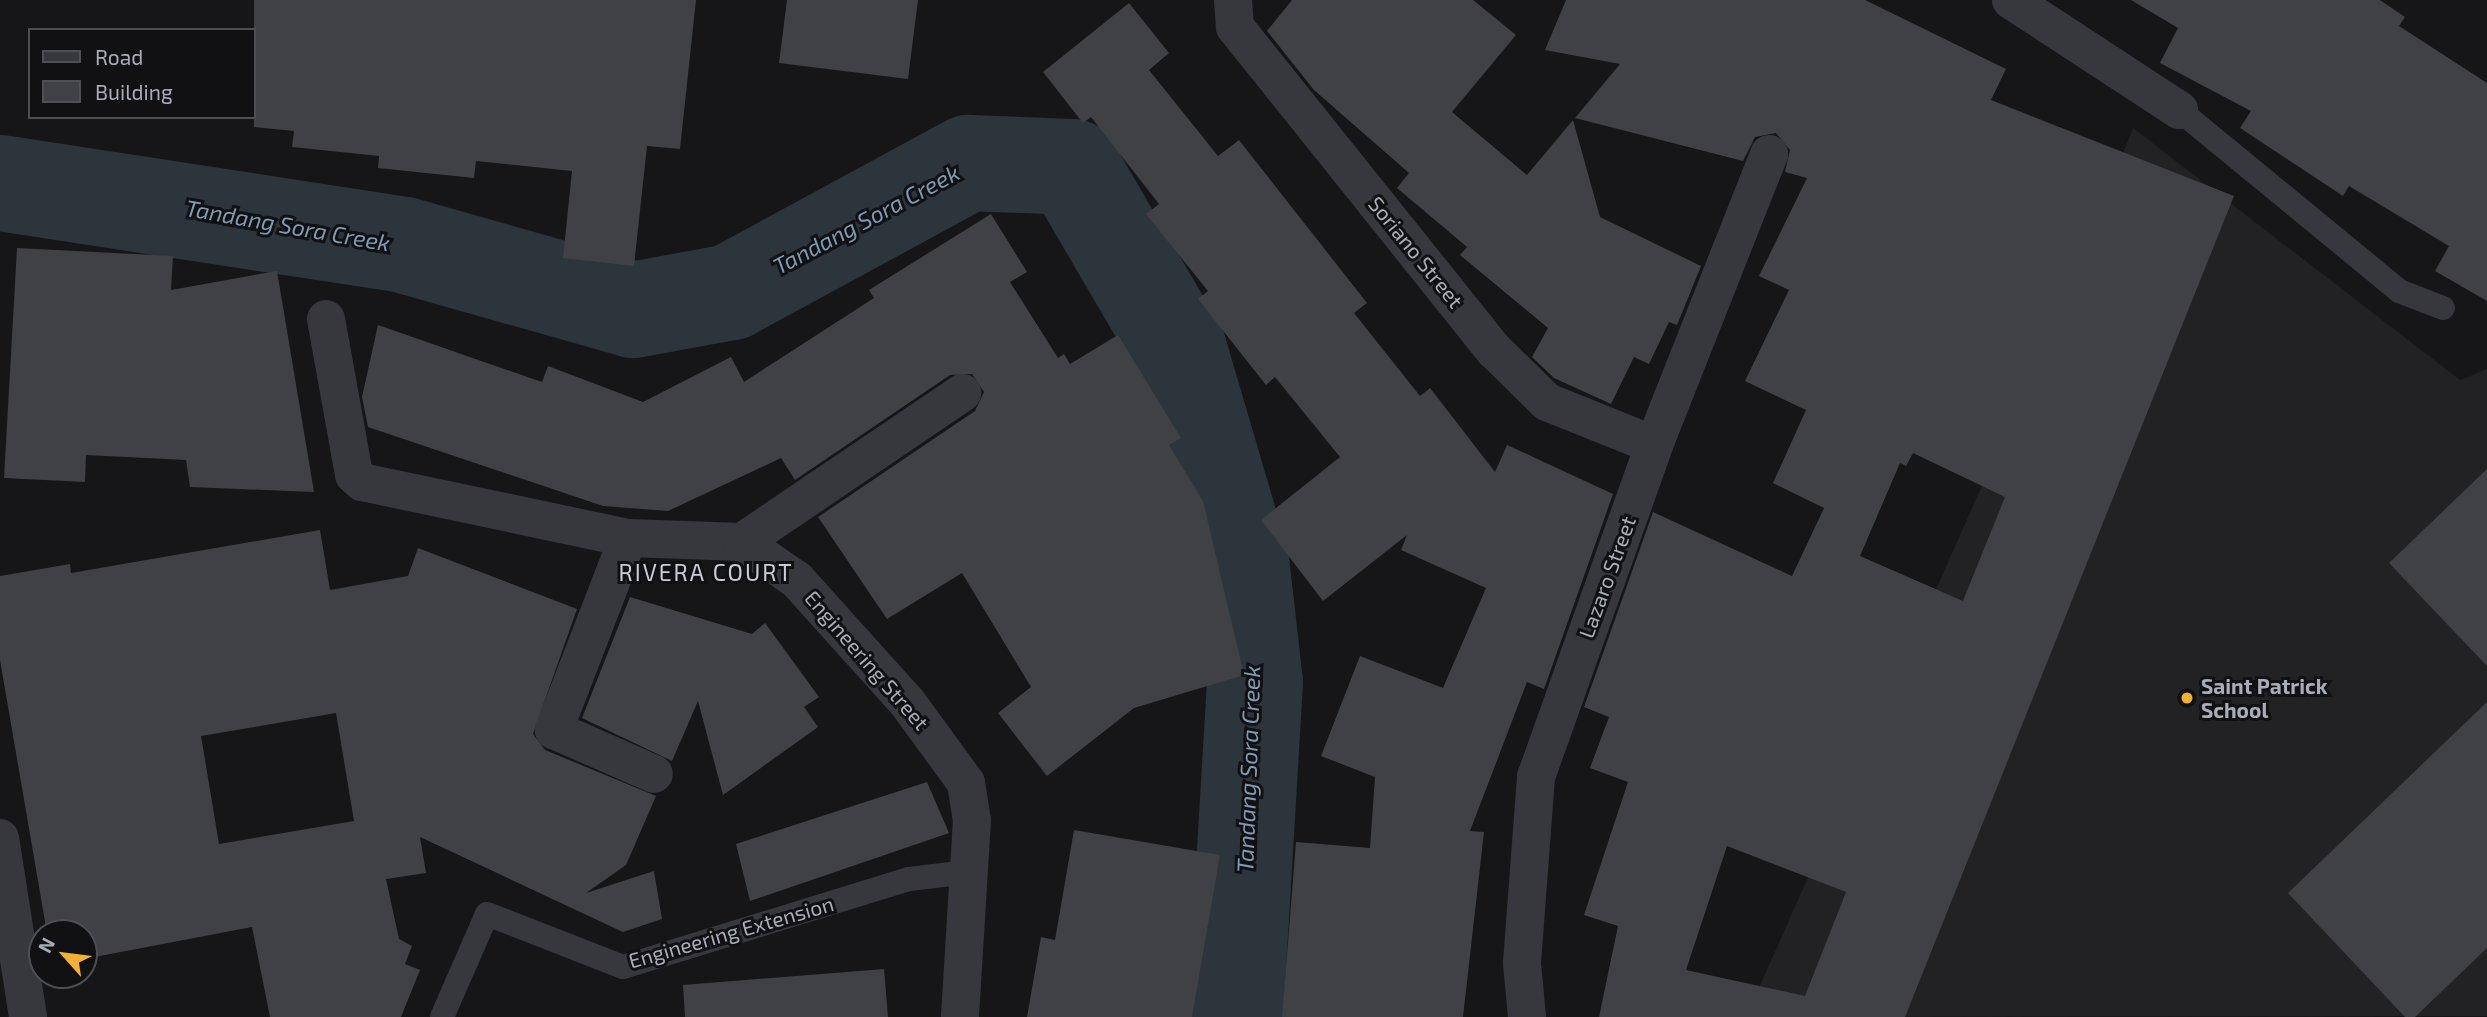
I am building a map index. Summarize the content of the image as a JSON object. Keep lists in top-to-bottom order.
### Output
{
  "streets": {
    "street": ["Soriano Street", "Lazaro Street", "Engineering Street"],
    "lane": ["Engineering Extension"]
  },
  "crossings": [
    ["Soriano Street", "Lazaro Street"],
    ["Engineering Street", "Engineering Extension"]
  ],
  "districts": ["RIVERA COURT"],
  "water": ["Tandang Sora Creek"],
  "places": ["Saint Patrick School"],
  "legend": ["Road", "Building"],
  "north": "top left"
}
